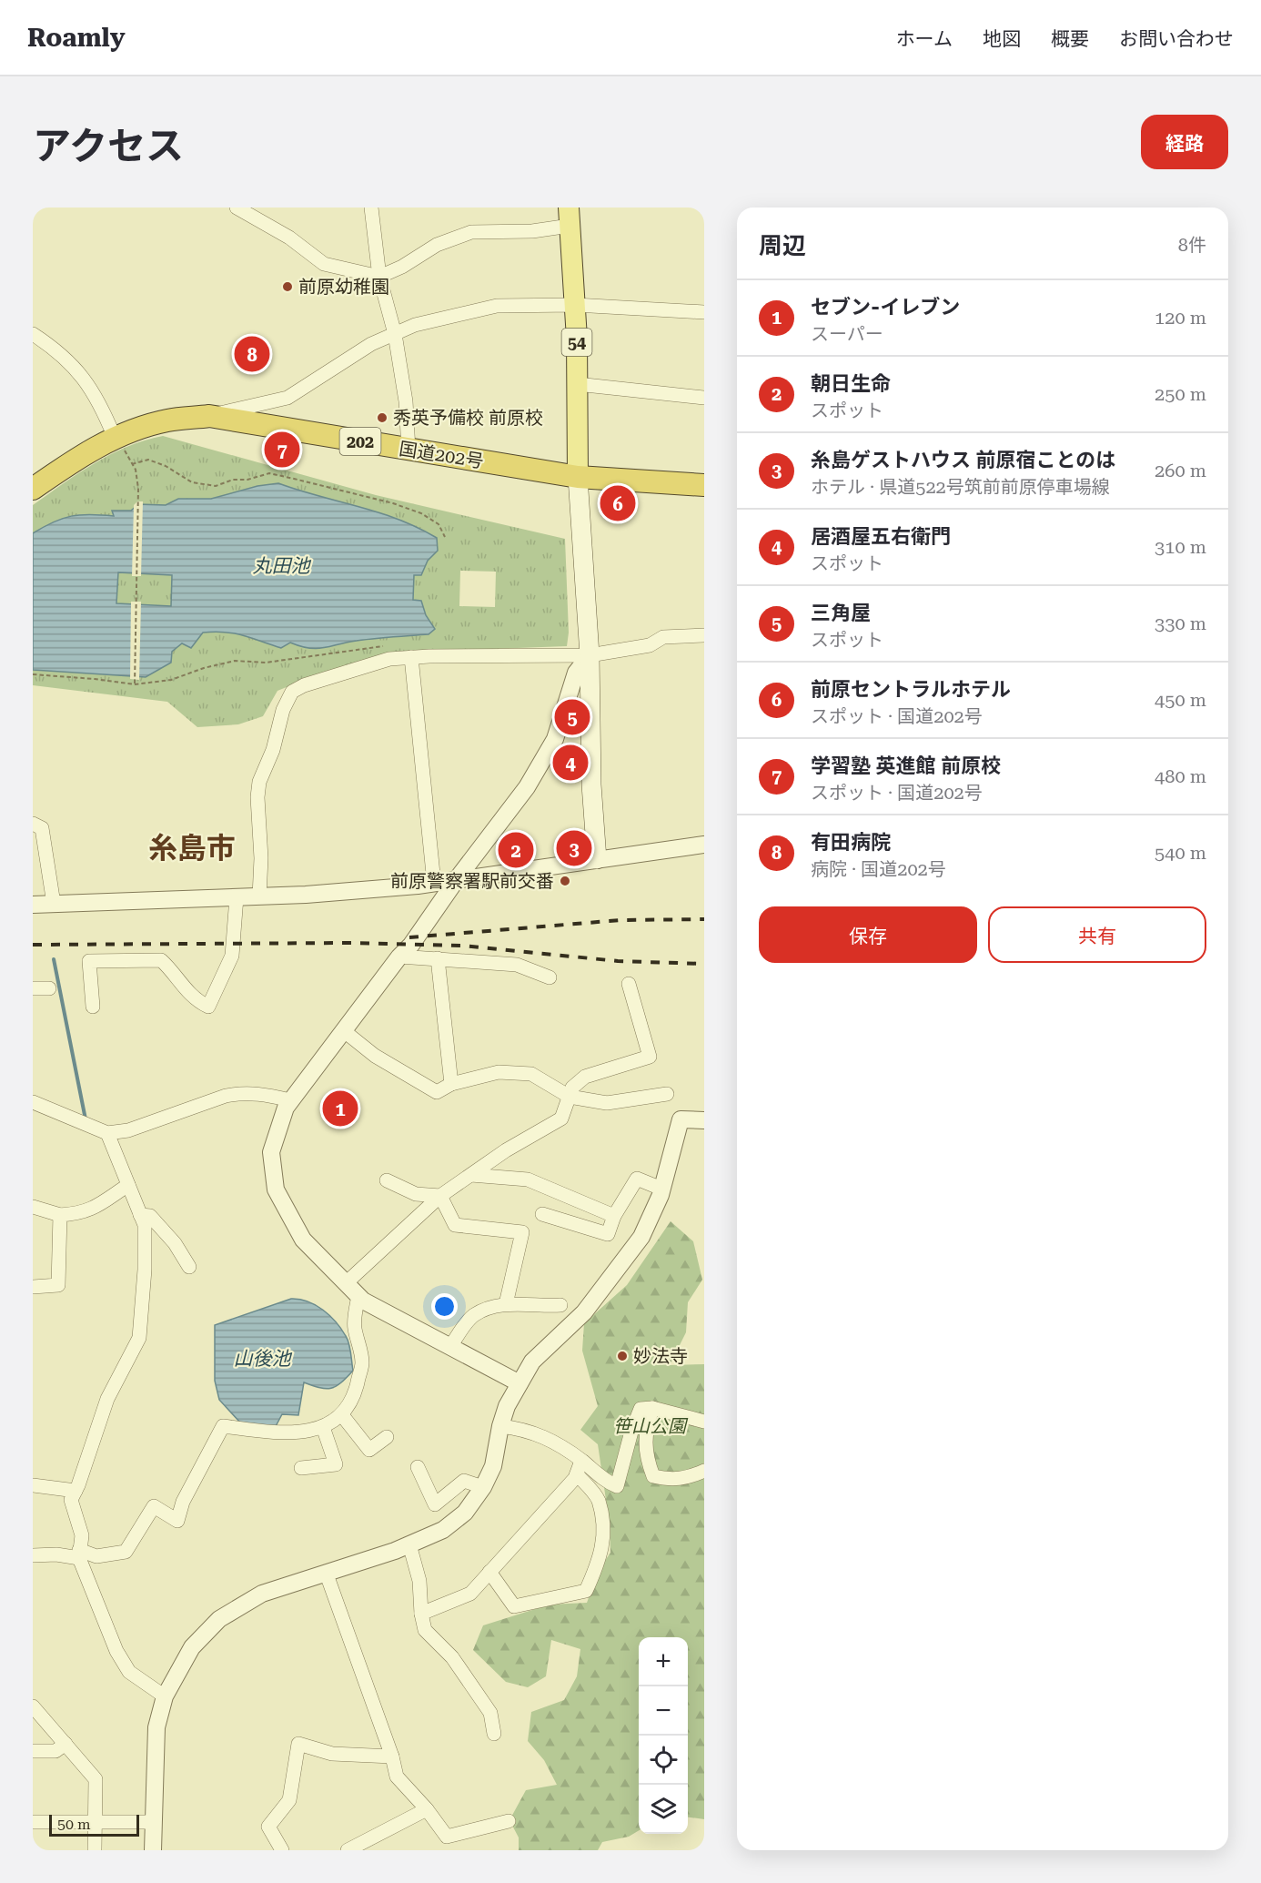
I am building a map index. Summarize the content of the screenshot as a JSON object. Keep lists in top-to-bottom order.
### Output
{
  "streets": {
    "highway": ["202", "国道202号"],
    "main road": ["54"]
  },
  "crossings": [
    ["54", "国道202号"]
  ],
  "districts": ["糸島市"],
  "water": ["丸田池", "山後池"],
  "parks": ["笹山公園"],
  "places": [
    "前原幼稚園",
    "秀英予備校 前原校",
    "前原警察署駅前交番",
    "妙法寺"
  ],
  "scale_bar": "50 m",
  "page": {
    "header": "Roamly",
    "nav": [
      "ホーム",
      "地図",
      "概要",
      "お問い合わせ"
    ],
    "title": "アクセス",
    "buttons": [
      "経路",
      ["保存", "共有"]
    ],
    "heading": ["周辺", "8件"],
    "list": [
      {
        "mark": "1",
        "name": "セブン-イレブン",
        "note": "スーパー",
        "value": "120 m"
      },
      {
        "mark": "2",
        "name": "朝日生命",
        "note": "スポット",
        "value": "250 m"
      },
      {
        "mark": "3",
        "name": "糸島ゲストハウス 前原宿ことのは",
        "note": "ホテル · 県道522号筑前前原停車場線",
        "value": "260 m"
      },
      {
        "mark": "4",
        "name": "居酒屋五右衛門",
        "note": "スポット",
        "value": "310 m"
      },
      {
        "mark": "5",
        "name": "三角屋",
        "note": "スポット",
        "value": "330 m"
      },
      {
        "mark": "6",
        "name": "前原セントラルホテル",
        "note": "スポット · 国道202号",
        "value": "450 m"
      },
      {
        "mark": "7",
        "name": "学習塾 英進館 前原校",
        "note": "スポット · 国道202号",
        "value": "480 m"
      },
      {
        "mark": "8",
        "name": "有田病院",
        "note": "病院 · 国道202号",
        "value": "540 m"
      }
    ],
    "pins": [
      "8",
      "7",
      "6",
      "5",
      "4",
      "3",
      "2",
      "1"
    ],
    "map_buttons": ["+", "−"],
    "scale": "50 m"
  }
}
